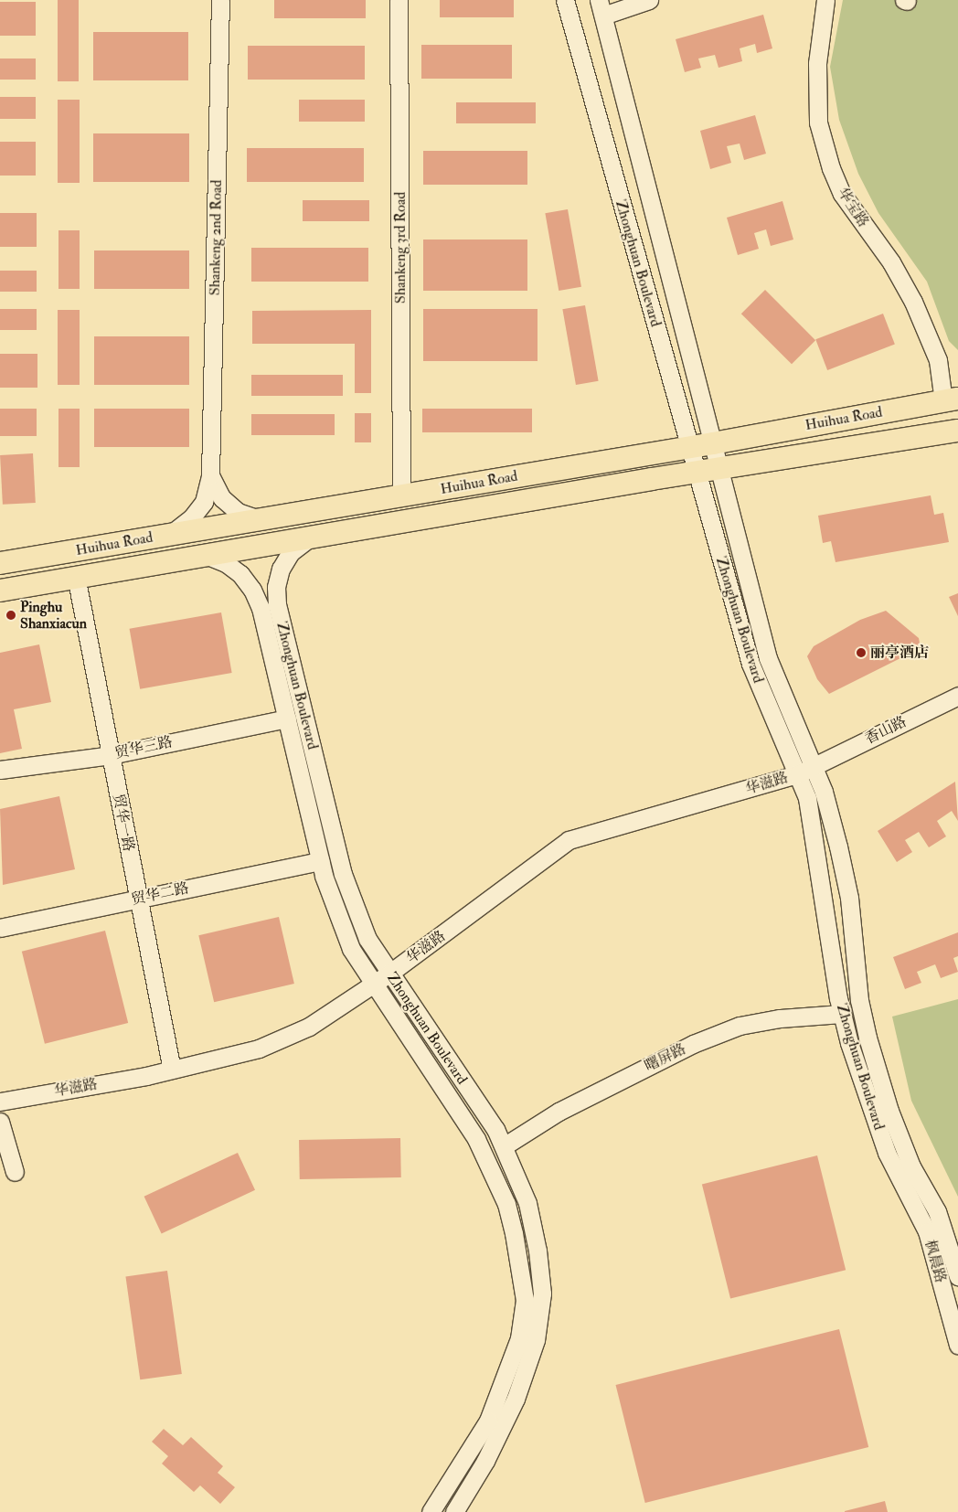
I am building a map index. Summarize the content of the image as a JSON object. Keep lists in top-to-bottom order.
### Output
{
  "streets": {
    "main road": ["Huihua Road"],
    "street": [
      "华宝路",
      "Shankeng 2nd Road",
      "Shankeng 3rd Road",
      "Zhonghuan Boulevard",
      "香山路",
      "贸华三路",
      "华滋路",
      "贸华一路",
      "贸华二路",
      "曙屏路",
      "枫晨路"
    ]
  },
  "crossings": [
    ["华宝路", "Huihua Road"],
    ["Shankeng 2nd Road", "Huihua Road"],
    ["Shankeng 3rd Road", "Huihua Road"],
    ["Zhonghuan Boulevard", "Huihua Road"],
    ["Zhonghuan Boulevard", "香山路"],
    ["Zhonghuan Boulevard", "贸华三路"],
    ["Zhonghuan Boulevard", "华滋路"],
    ["Zhonghuan Boulevard", "贸华二路"],
    ["Zhonghuan Boulevard", "曙屏路"],
    ["Zhonghuan Boulevard", "枫晨路"],
    ["Huihua Road", "贸华一路"],
    ["香山路", "华滋路"],
    ["贸华三路", "贸华一路"],
    ["华滋路", "贸华一路"],
    ["贸华一路", "贸华二路"]
  ],
  "places": ["Pinghu Shanxiacun", "丽亭酒店"]
}
